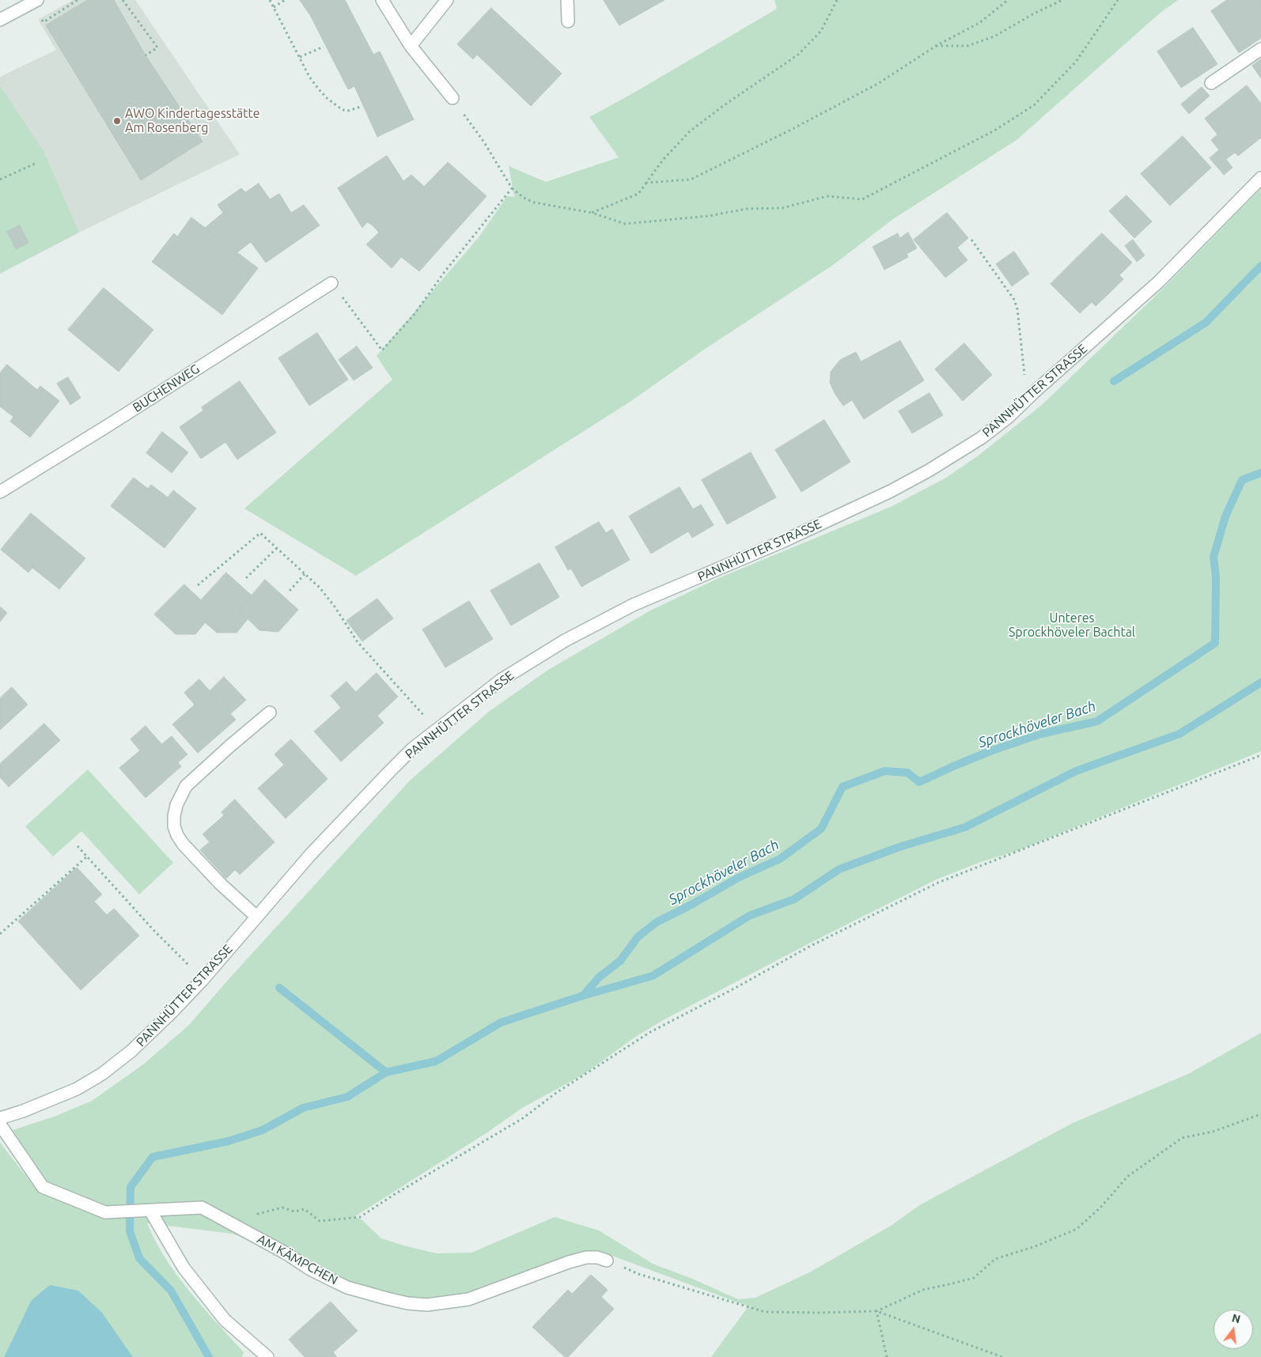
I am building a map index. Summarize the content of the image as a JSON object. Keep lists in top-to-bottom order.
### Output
{
  "streets": {
    "street": ["BUCHENWEG", "PANNHÜTTER STRASSE", "AM KÄMPCHEN"]
  },
  "water": ["Sprockhöveler Bach"],
  "parks": ["Unteres Sprockhöveler Bachtal"],
  "places": ["AWO Kindertagesstätte Am Rosenberg"],
  "north": "top"
}
